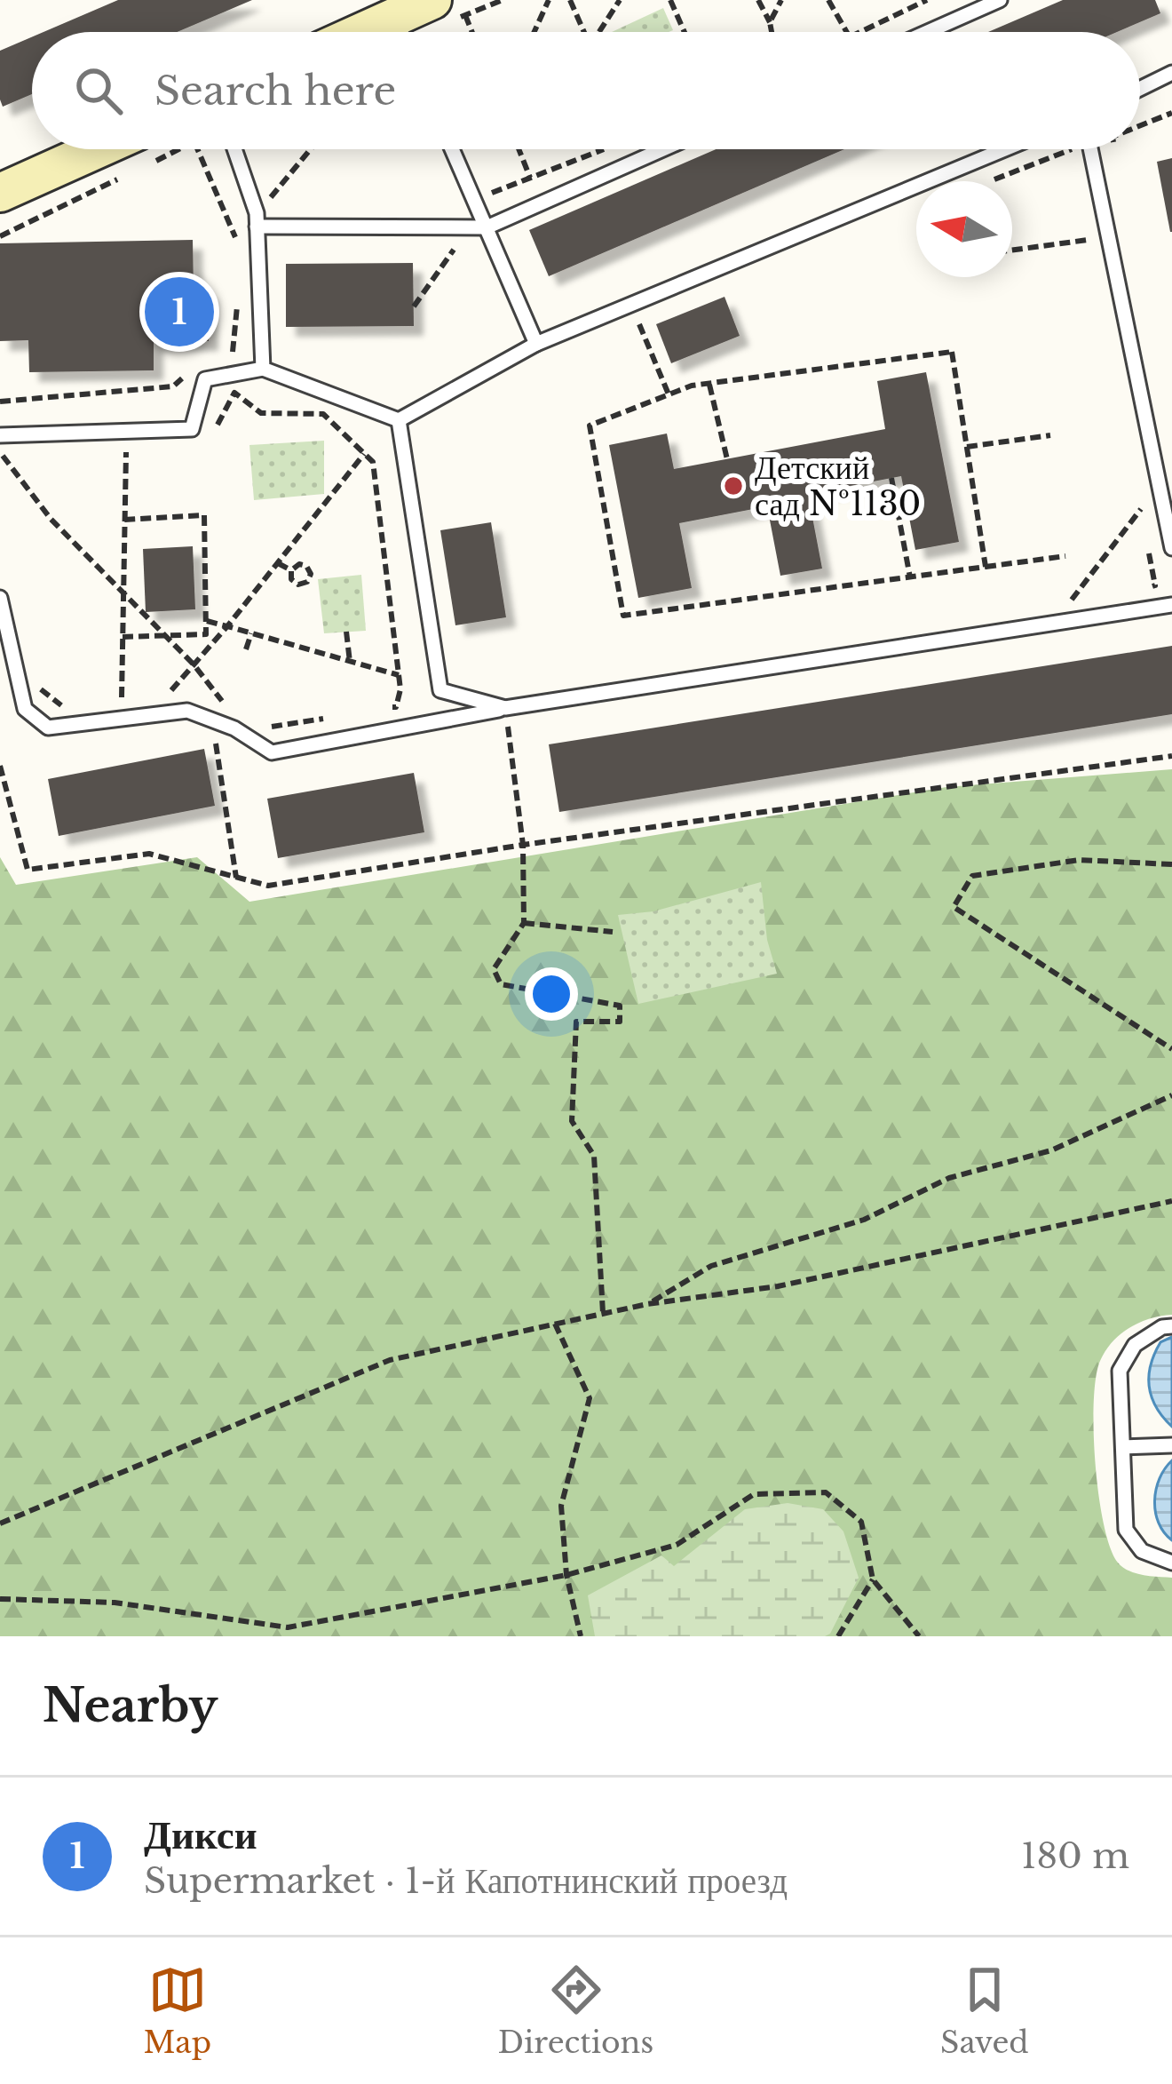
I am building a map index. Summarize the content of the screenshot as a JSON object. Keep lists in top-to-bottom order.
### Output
{
  "places": ["Детский сад №1130"],
  "north": "left",
  "page": {
    "search": "Search here",
    "pins": "1",
    "heading": "Nearby",
    "list": [
      {
        "mark": "1",
        "name": "Дикси",
        "note": "Supermarket · 1-й Капотнинский проезд",
        "value": "180 m"
      }
    ],
    "nav": ["Map", "Directions", "Saved"]
  }
}
